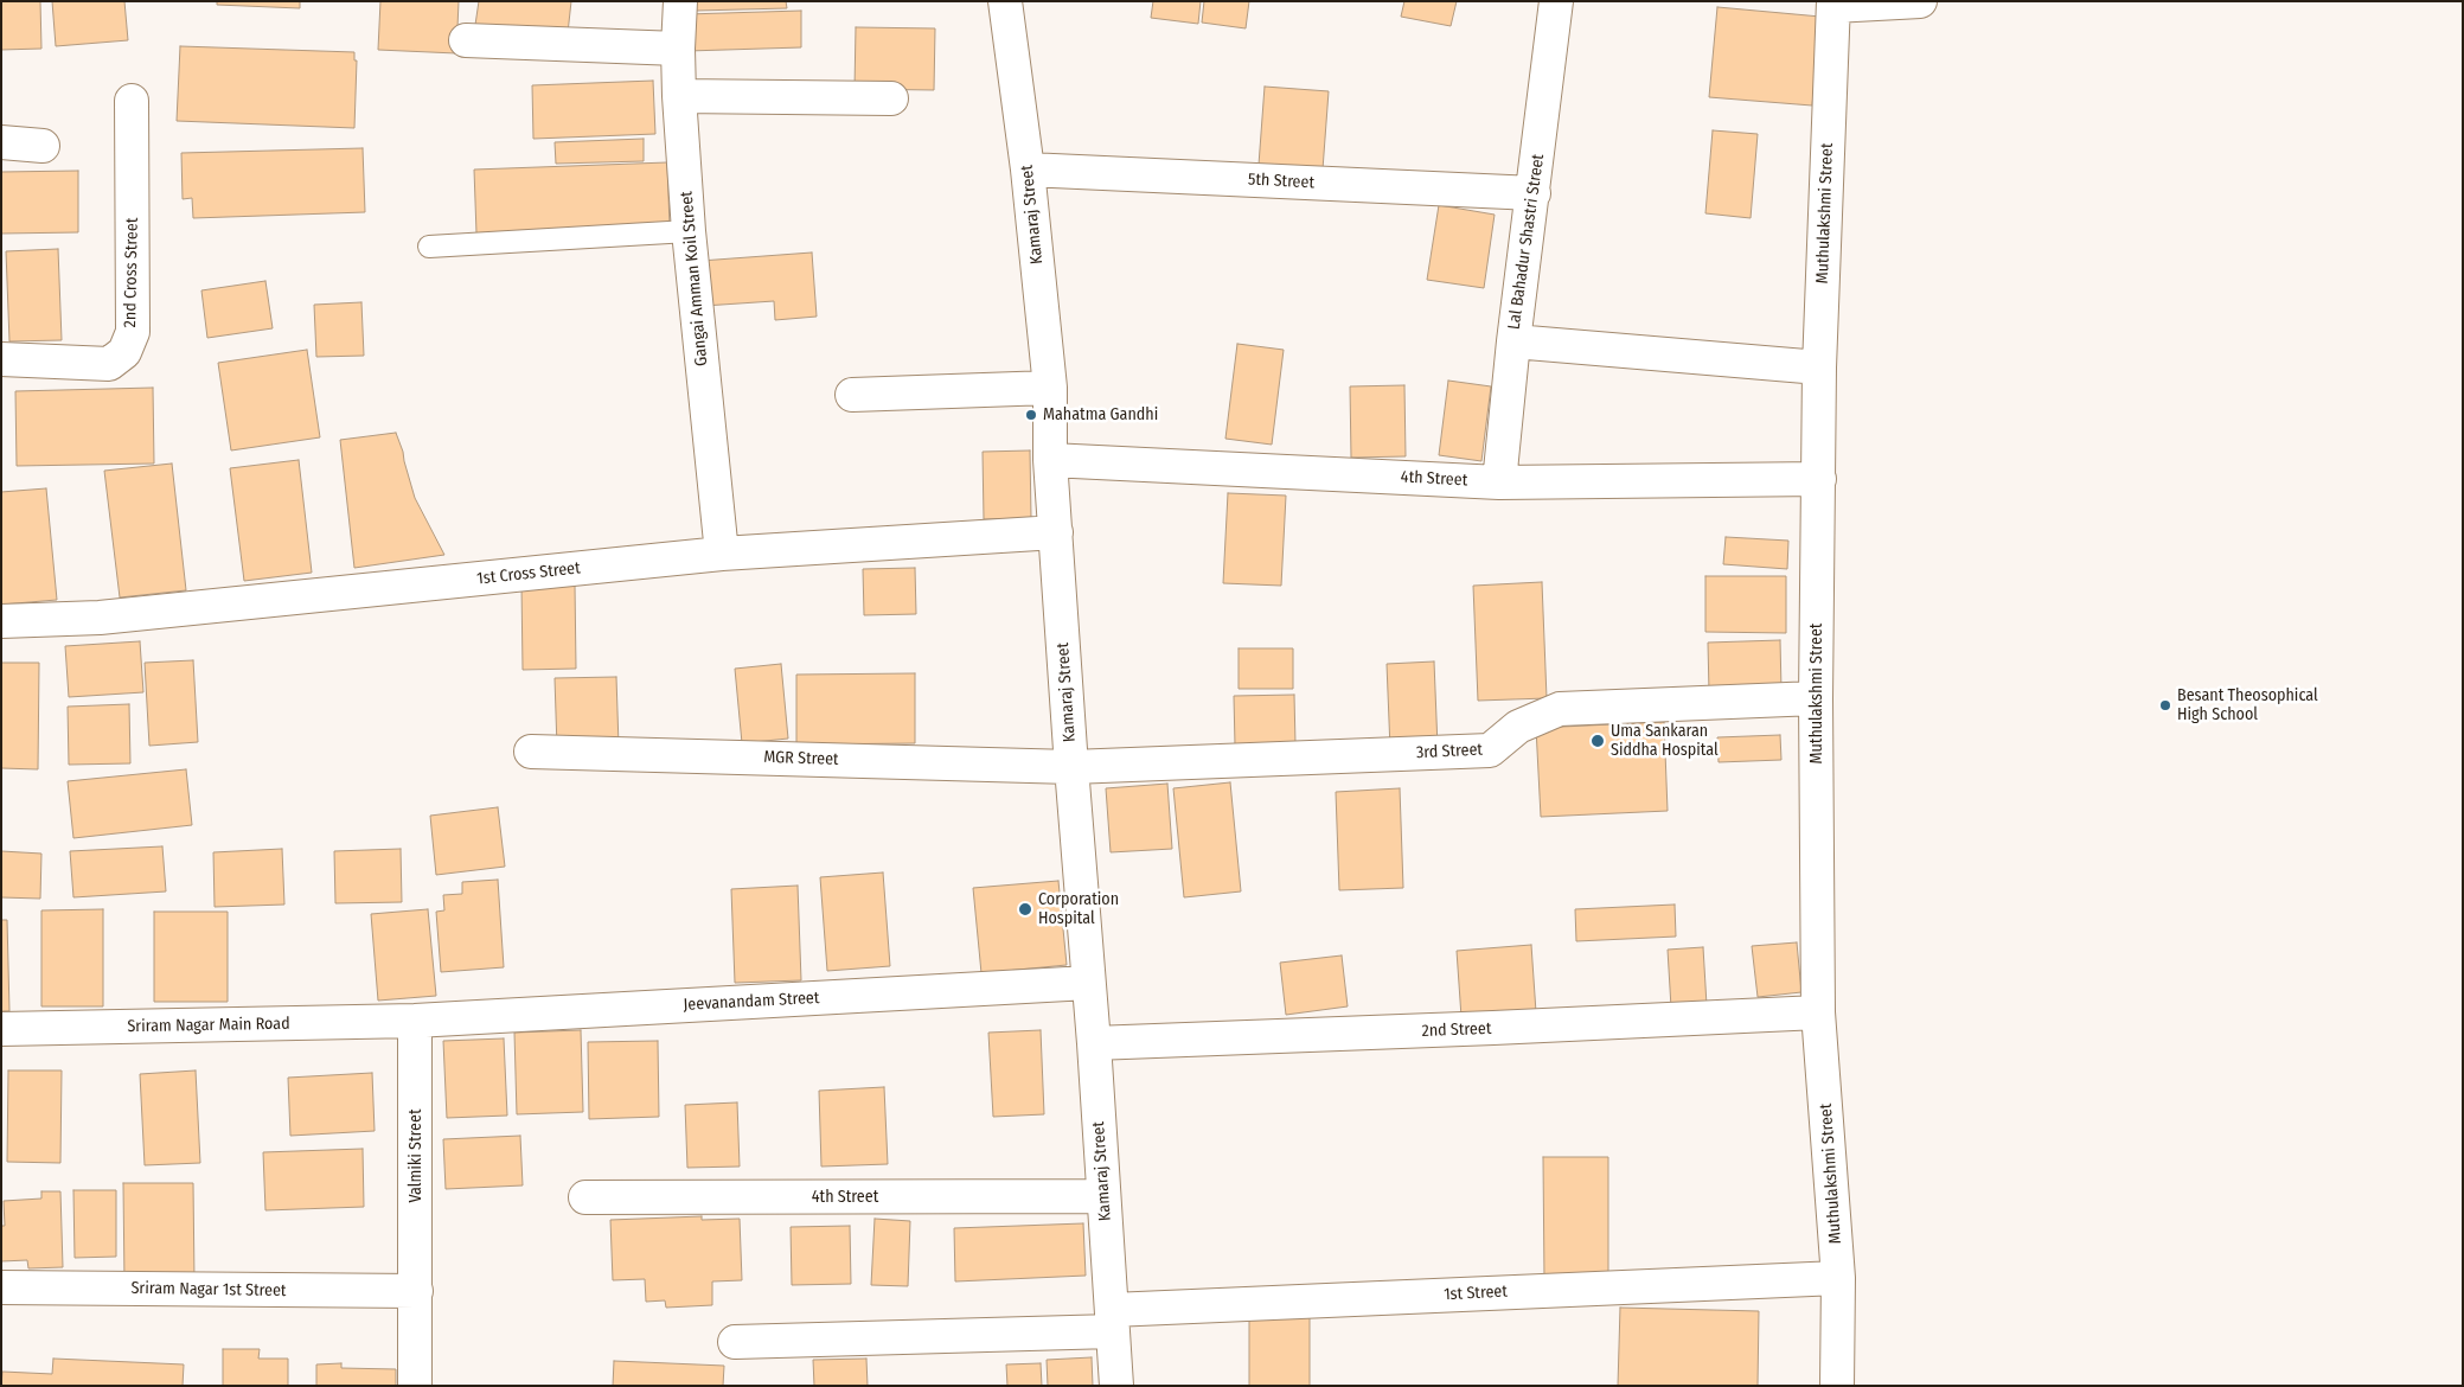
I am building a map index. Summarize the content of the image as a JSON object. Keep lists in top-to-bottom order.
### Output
{
  "streets": {
    "street": [
      "5th Street",
      "Muthulakshmi Street",
      "Kamaraj Street",
      "Lal Bahadur Shastri Street",
      "2nd Cross Street",
      "Gangai Amman Koil Street",
      "4th Street",
      "1st Cross Street",
      "3rd Street",
      "MGR Street",
      "Jeevanandam Street",
      "Sriram Nagar Main Road",
      "2nd Street",
      "Valmiki Street",
      "Sriram Nagar 1st Street",
      "1st Street"
    ]
  },
  "crossings": [
    ["5th Street", "Kamaraj Street"],
    ["5th Street", "Lal Bahadur Shastri Street"],
    ["Muthulakshmi Street", "4th Street"],
    ["Muthulakshmi Street", "3rd Street"],
    ["Muthulakshmi Street", "2nd Street"],
    ["Muthulakshmi Street", "1st Street"],
    ["Kamaraj Street", "4th Street"],
    ["Kamaraj Street", "1st Cross Street"],
    ["Kamaraj Street", "3rd Street"],
    ["Kamaraj Street", "MGR Street"],
    ["Kamaraj Street", "Jeevanandam Street"],
    ["Kamaraj Street", "2nd Street"],
    ["Kamaraj Street", "1st Street"],
    ["Lal Bahadur Shastri Street", "4th Street"],
    ["Gangai Amman Koil Street", "1st Cross Street"],
    ["3rd Street", "MGR Street"],
    ["Jeevanandam Street", "Sriram Nagar Main Road"],
    ["Jeevanandam Street", "Valmiki Street"],
    ["Sriram Nagar Main Road", "Valmiki Street"],
    ["Valmiki Street", "Sriram Nagar 1st Street"]
  ],
  "places": [
    "Mahatma Gandhi",
    "Besant Theosophical High School",
    "Uma Sankaran Siddha Hospital",
    "Corporation Hospital"
  ]
}
